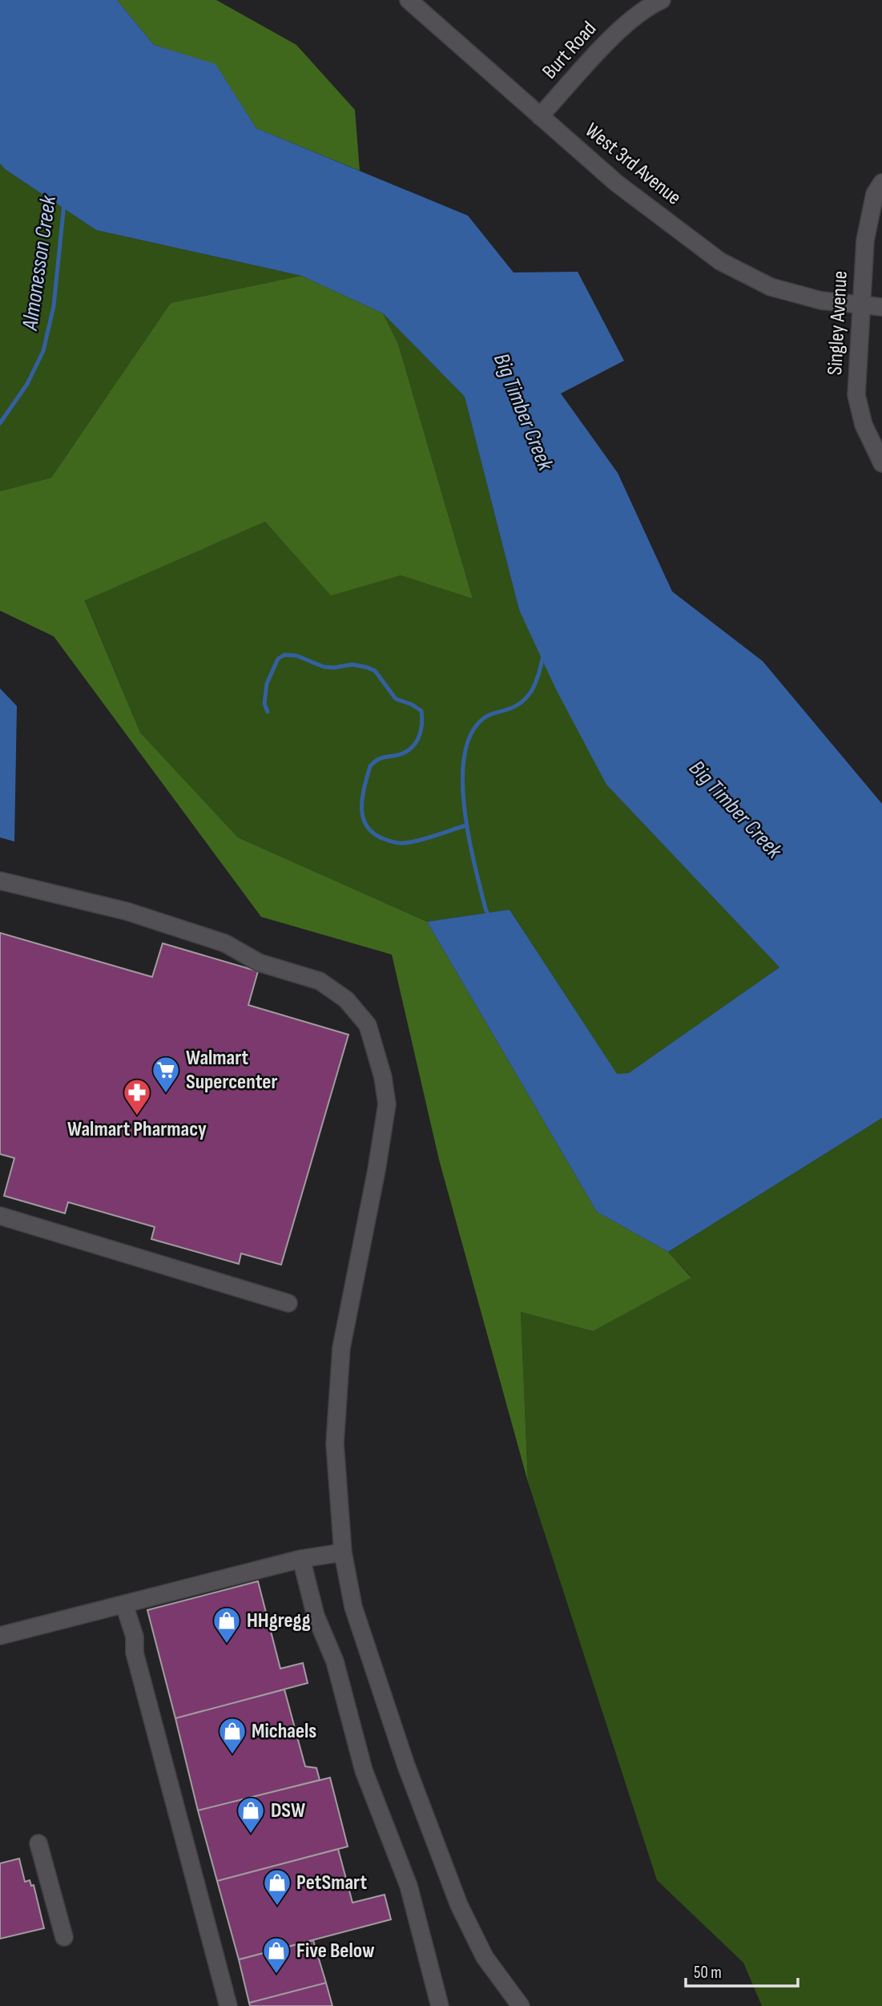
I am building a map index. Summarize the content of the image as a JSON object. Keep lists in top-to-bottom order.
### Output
{
  "streets": {
    "street": ["Burt Road", "West 3rd Avenue", "Singley Avenue"]
  },
  "crossings": [
    ["Burt Road", "West 3rd Avenue"],
    ["West 3rd Avenue", "Singley Avenue"]
  ],
  "water": ["Almonesson Creek", "Big Timber Creek"],
  "places": {
    "supermarket": ["Walmart Supercenter"],
    "pharmacy": ["Walmart Pharmacy"],
    "shop": [
      "HHgregg",
      "Michaels",
      "DSW",
      "PetSmart",
      "Five Below"
    ]
  },
  "scale_bar": "50 m"
}
